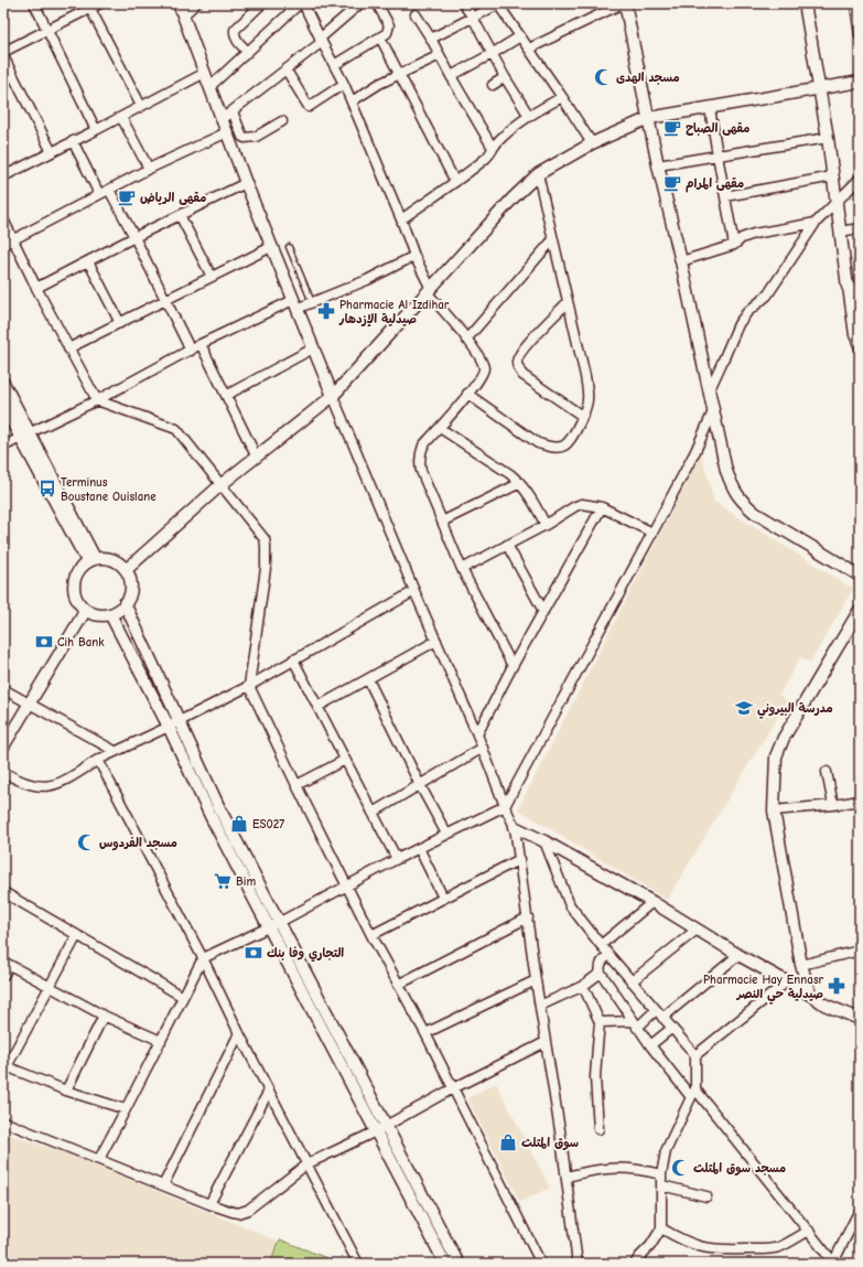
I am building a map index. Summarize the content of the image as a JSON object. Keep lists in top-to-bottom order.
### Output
{
  "places": {
    "mosque": ["مسجد الهدى", "مسجد الفردوس", "مسجد سوق المثلث"],
    "cafe": ["مقهى الصباح", "مقهى المرام", "مقهى الرياض"],
    "pharmacy": ["Pharmacie Al Izdihar صيدلية الإزدهار", "Pharmacie Hay Ennasr صيدلية حي النصر"],
    "bus stop": ["Terminus Boustane Ouislane"],
    "bank": ["Cih Bank", "التجاري وفا بنك"],
    "school or university": ["مدرسة البيروني"],
    "shop": ["ES027", "سوق المثلث"],
    "supermarket": ["Bim"]
  }
}
